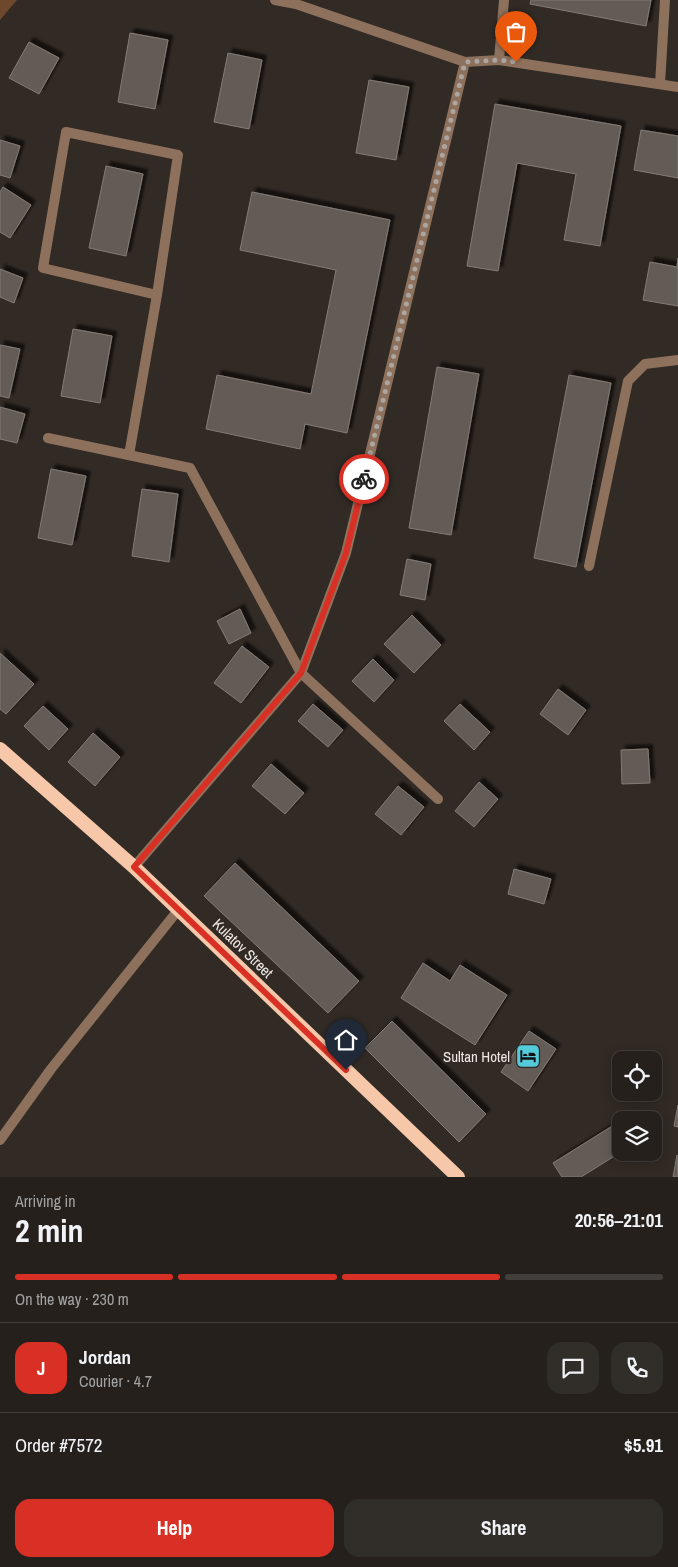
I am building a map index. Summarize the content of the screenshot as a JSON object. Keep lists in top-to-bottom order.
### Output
{
  "streets": {
    "highway": ["Kulatov Street"]
  },
  "places": {
    "hotel": ["Sultan Hotel"]
  },
  "page": {
    "heading": ["2 min", "Arriving in", "20:56–21:01"],
    "panel": [
      "Jordan",
      "Courier · 4.7",
      "Order #7572",
      "$5.91"
    ],
    "bar": "On the way · 230 m",
    "round": "J",
    "buttons": ["Help", "Share"]
  }
}
